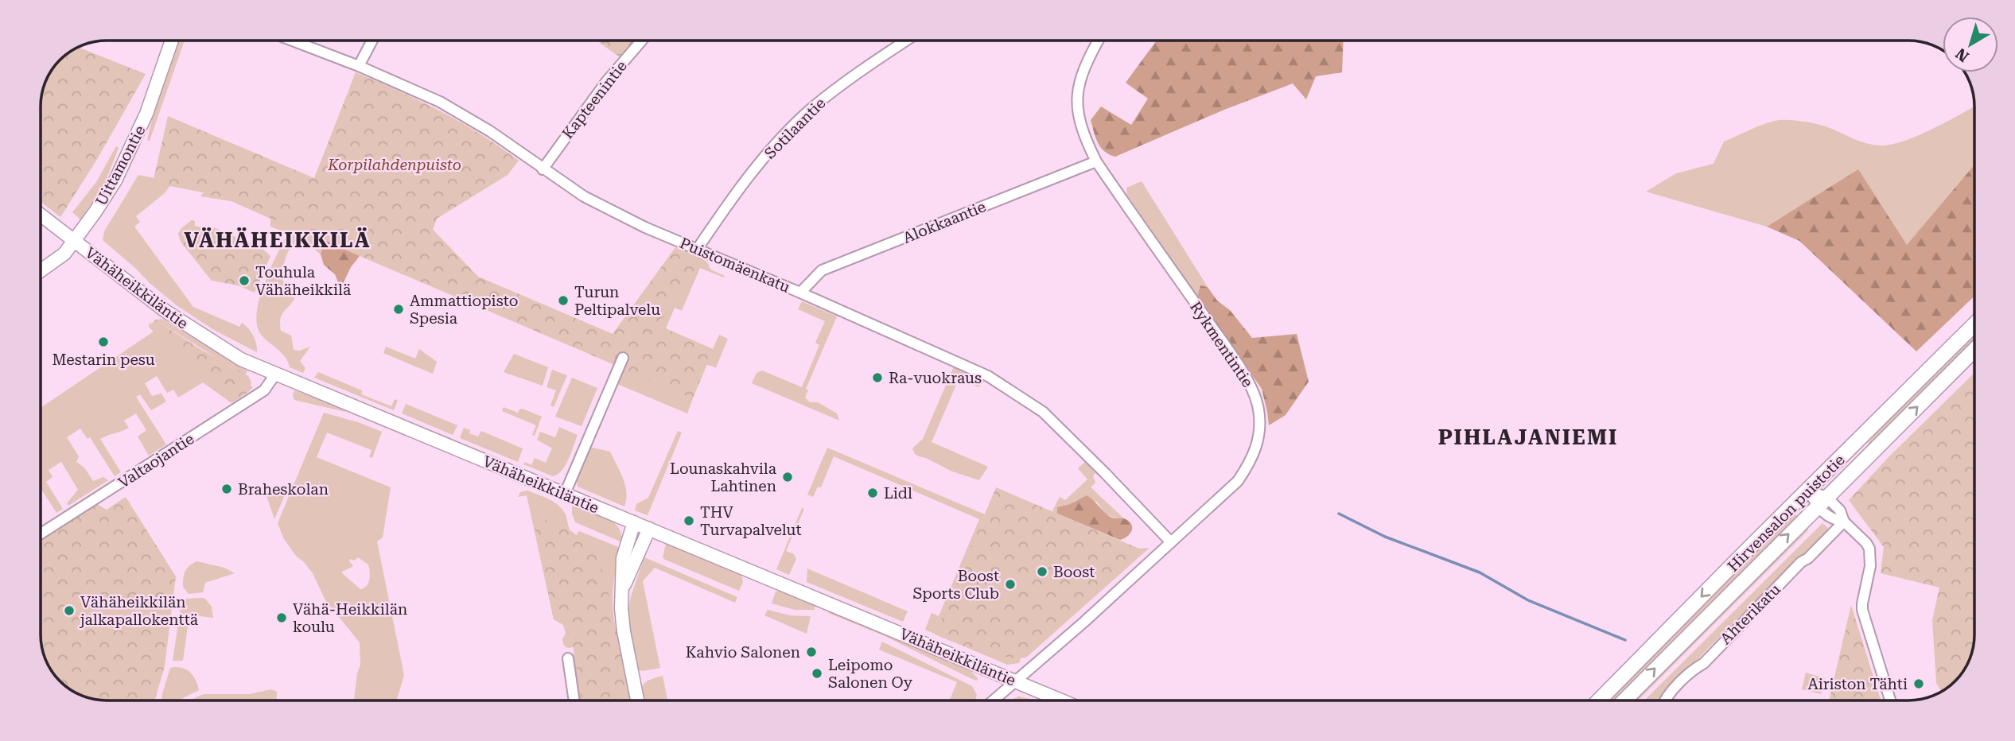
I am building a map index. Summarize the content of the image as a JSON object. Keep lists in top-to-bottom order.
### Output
{
  "streets": {
    "main road": ["Hirvensalon puistotie"],
    "street": [
      "Kapteenintie",
      "Sotilaantie",
      "Uittamontie",
      "Alokkaantie",
      "Puistomäenkatu",
      "Vähäheikkiläntie",
      "Rykmentintie",
      "Valtaojantie",
      "Ahterikatu"
    ]
  },
  "crossings": [
    ["Kapteenintie", "Puistomäenkatu"],
    ["Sotilaantie", "Puistomäenkatu"],
    ["Uittamontie", "Vähäheikkiläntie"],
    ["Alokkaantie", "Puistomäenkatu"],
    ["Alokkaantie", "Rykmentintie"],
    ["Puistomäenkatu", "Rykmentintie"],
    ["Vähäheikkiläntie", "Rykmentintie"],
    ["Vähäheikkiläntie", "Valtaojantie"]
  ],
  "districts": ["VÄHÄHEIKKILÄ", "PIHLAJANIEMI"],
  "parks": ["Korpilahdenpuisto"],
  "places": [
    "Touhula Vähäheikkilä",
    "Turun Peltipalvelu",
    "Ammattiopisto Spesia",
    "Mestarin pesu",
    "Ra-vuokraus",
    "Lounaskahvila Lahtinen",
    "Braheskolan",
    "Lidl",
    "THV Turvapalvelut",
    "Boost",
    "Boost Sports Club",
    "Vähäheikkilän jalkapallokenttä",
    "Vähä-Heikkilän koulu",
    "Kahvio Salonen",
    "Leipomo Salonen Oy",
    "Airiston Tähti"
  ],
  "north": "bottom left"
}
